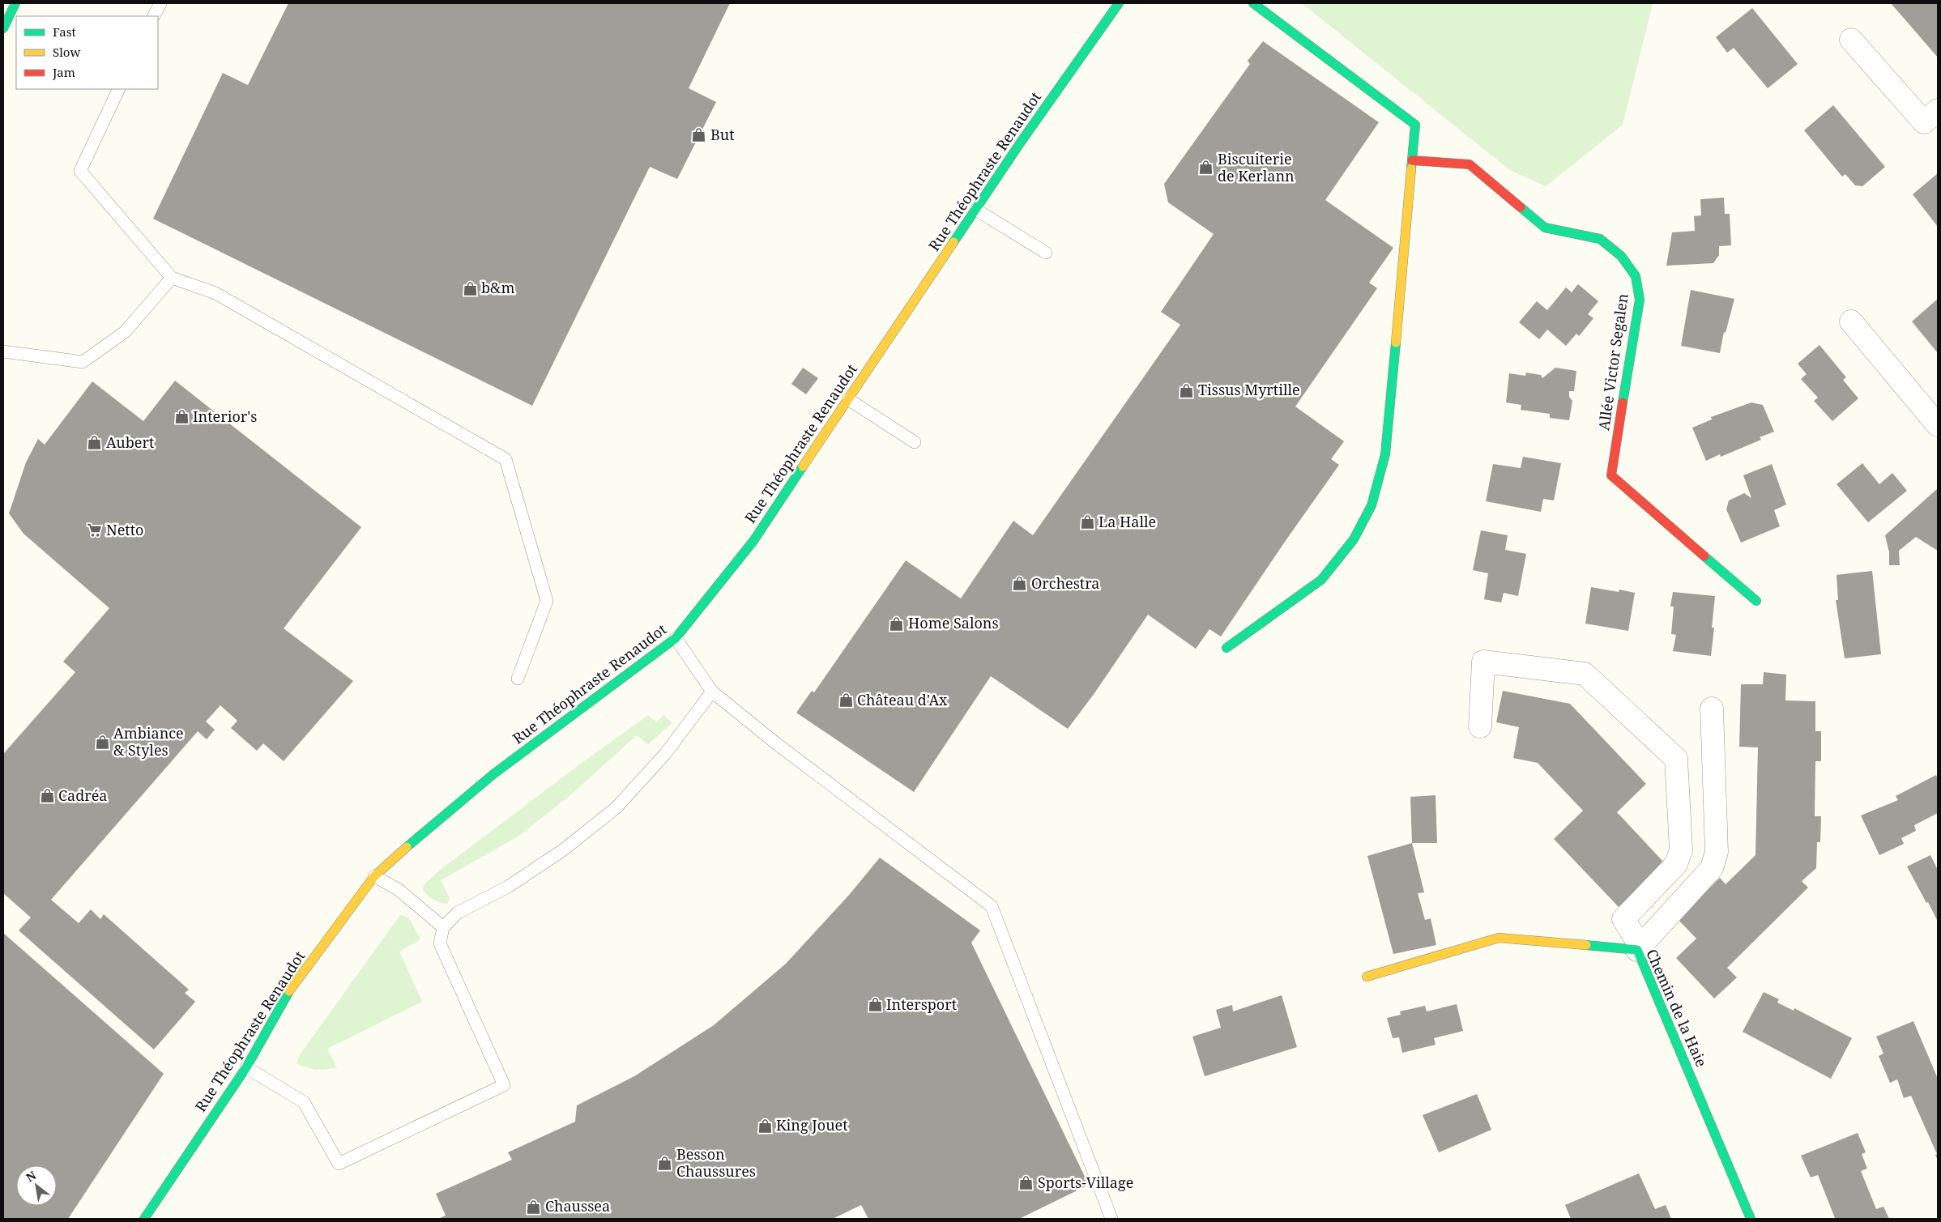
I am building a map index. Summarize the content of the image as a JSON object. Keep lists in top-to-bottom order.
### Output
{
  "streets": {
    "main road": ["Rue Théophraste Renaudot", "Allée Victor Segalen", "Chemin de la Haie"]
  },
  "places": {
    "shop": [
      "But",
      "Biscuiterie de Kerlann",
      "b&m",
      "Tissus Myrtille",
      "Interior's",
      "Aubert",
      "La Halle",
      "Orchestra",
      "Home Salons",
      "Château d'Ax",
      "Ambiance & Styles",
      "Cadréa",
      "Intersport",
      "King Jouet",
      "Besson Chaussures",
      "Sports-Village",
      "Chaussea"
    ],
    "supermarket": ["Netto"]
  },
  "legend": ["Fast", "Slow", "Jam"],
  "north": "top left"
}
